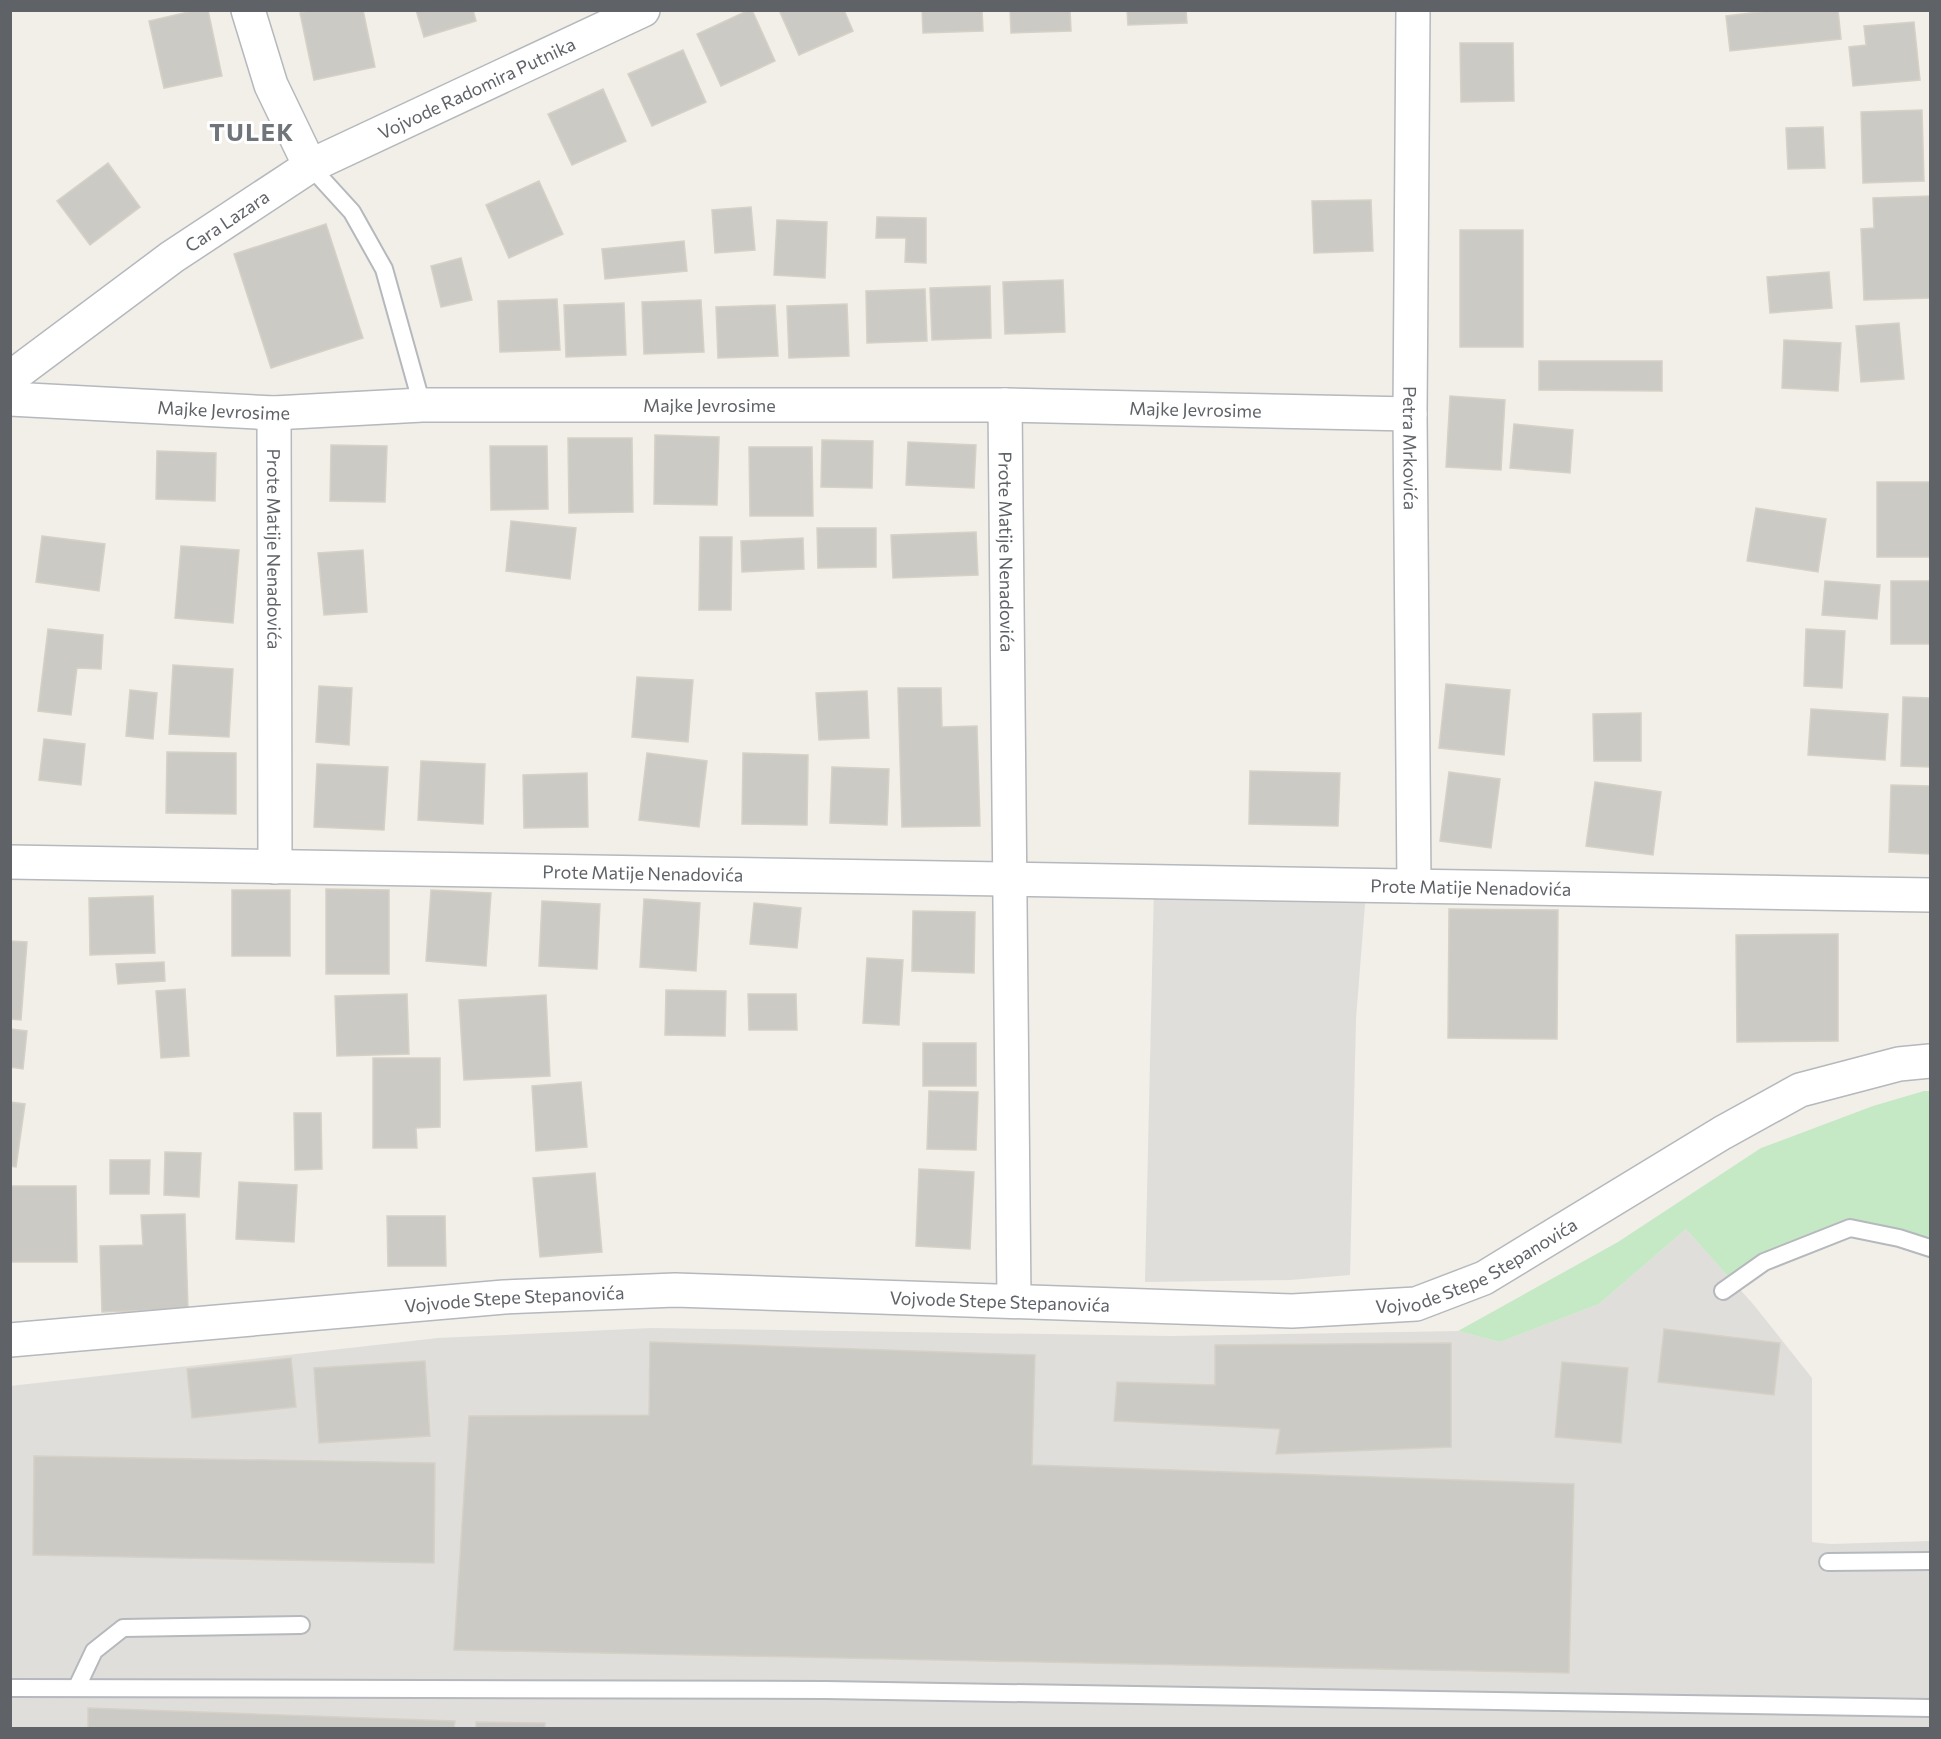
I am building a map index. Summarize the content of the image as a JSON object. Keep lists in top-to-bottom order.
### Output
{
  "streets": {
    "street": [
      "Vojvode Radomira Putnika",
      "Cara Lazara",
      "Majke Jevrosime",
      "Petra Mrkovića",
      "Prote Matije Nenadovića",
      "Vojvode Stepe Stepanovića"
    ]
  },
  "crossings": [
    ["Vojvode Radomira Putnika", "Cara Lazara"],
    ["Majke Jevrosime", "Petra Mrkovića"],
    ["Majke Jevrosime", "Prote Matije Nenadovića"],
    ["Petra Mrkovića", "Prote Matije Nenadovića"],
    ["Prote Matije Nenadovića", "Vojvode Stepe Stepanovića"]
  ],
  "districts": ["TULEK"]
}
